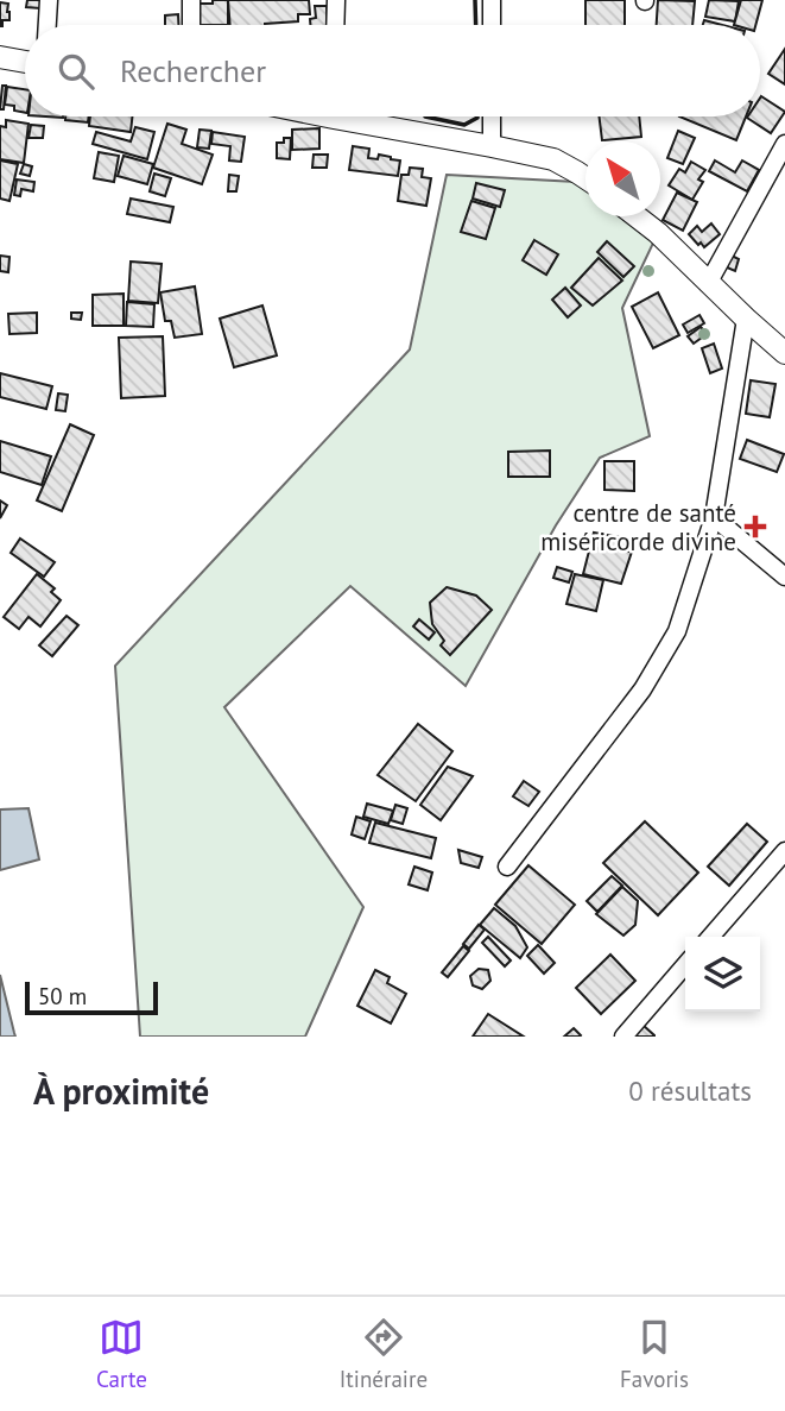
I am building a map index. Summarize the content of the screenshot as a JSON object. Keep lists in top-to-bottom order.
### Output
{
  "places": {
    "health": ["centre de santé miséricorde divine"]
  },
  "scale_bar": "50 m",
  "north": "top left",
  "page": {
    "search": "Rechercher",
    "scale": "50 m",
    "heading": ["À proximité", "0 résultats"],
    "nav": ["Carte", "Itinéraire", "Favoris"]
  }
}
